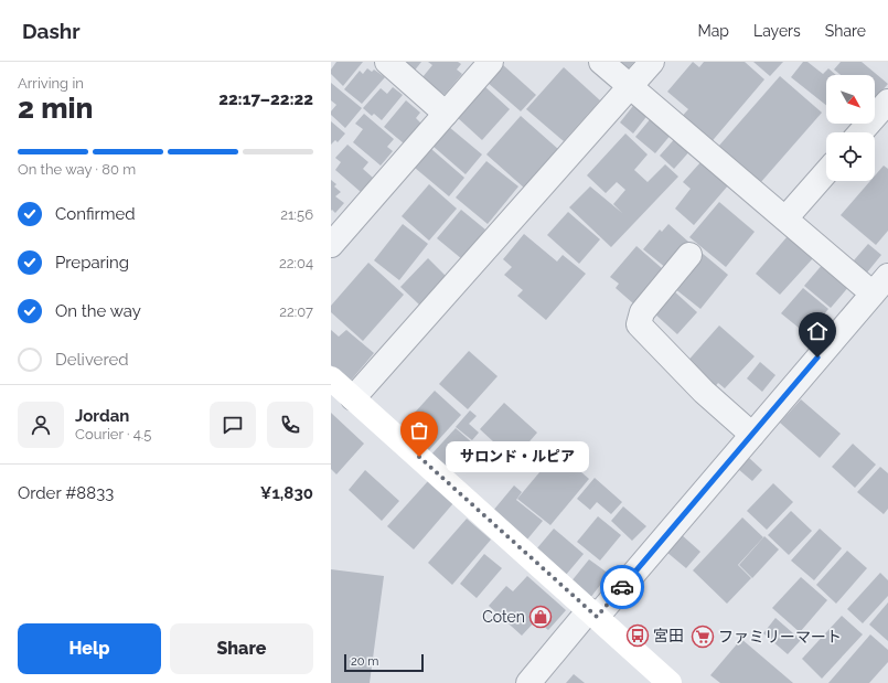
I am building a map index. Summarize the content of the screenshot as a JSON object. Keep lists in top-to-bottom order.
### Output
{
  "places": {
    "other": ["サロンド・ルピア"],
    "shop": ["Coten"],
    "bus stop": ["宮田"],
    "supermarket": ["ファミリーマート"]
  },
  "scale_bar": "20 m",
  "north": "bottom right",
  "page": {
    "header": "Dashr",
    "nav": ["Map", "Layers", "Share"],
    "heading": ["2 min", "Arriving in", "22:17–22:22"],
    "panel": [
      "Jordan",
      "Courier · 4.5",
      "Order #8833",
      "¥1,830"
    ],
    "bar": "On the way · 80 m",
    "list": [
      ["Confirmed", "21:56"],
      ["Preparing", "22:04"],
      ["On the way", "22:07"],
      "Delivered"
    ],
    "bubble": "サロンド・ルピア",
    "buttons": ["Help", "Share"],
    "scale": "20 m"
  }
}
